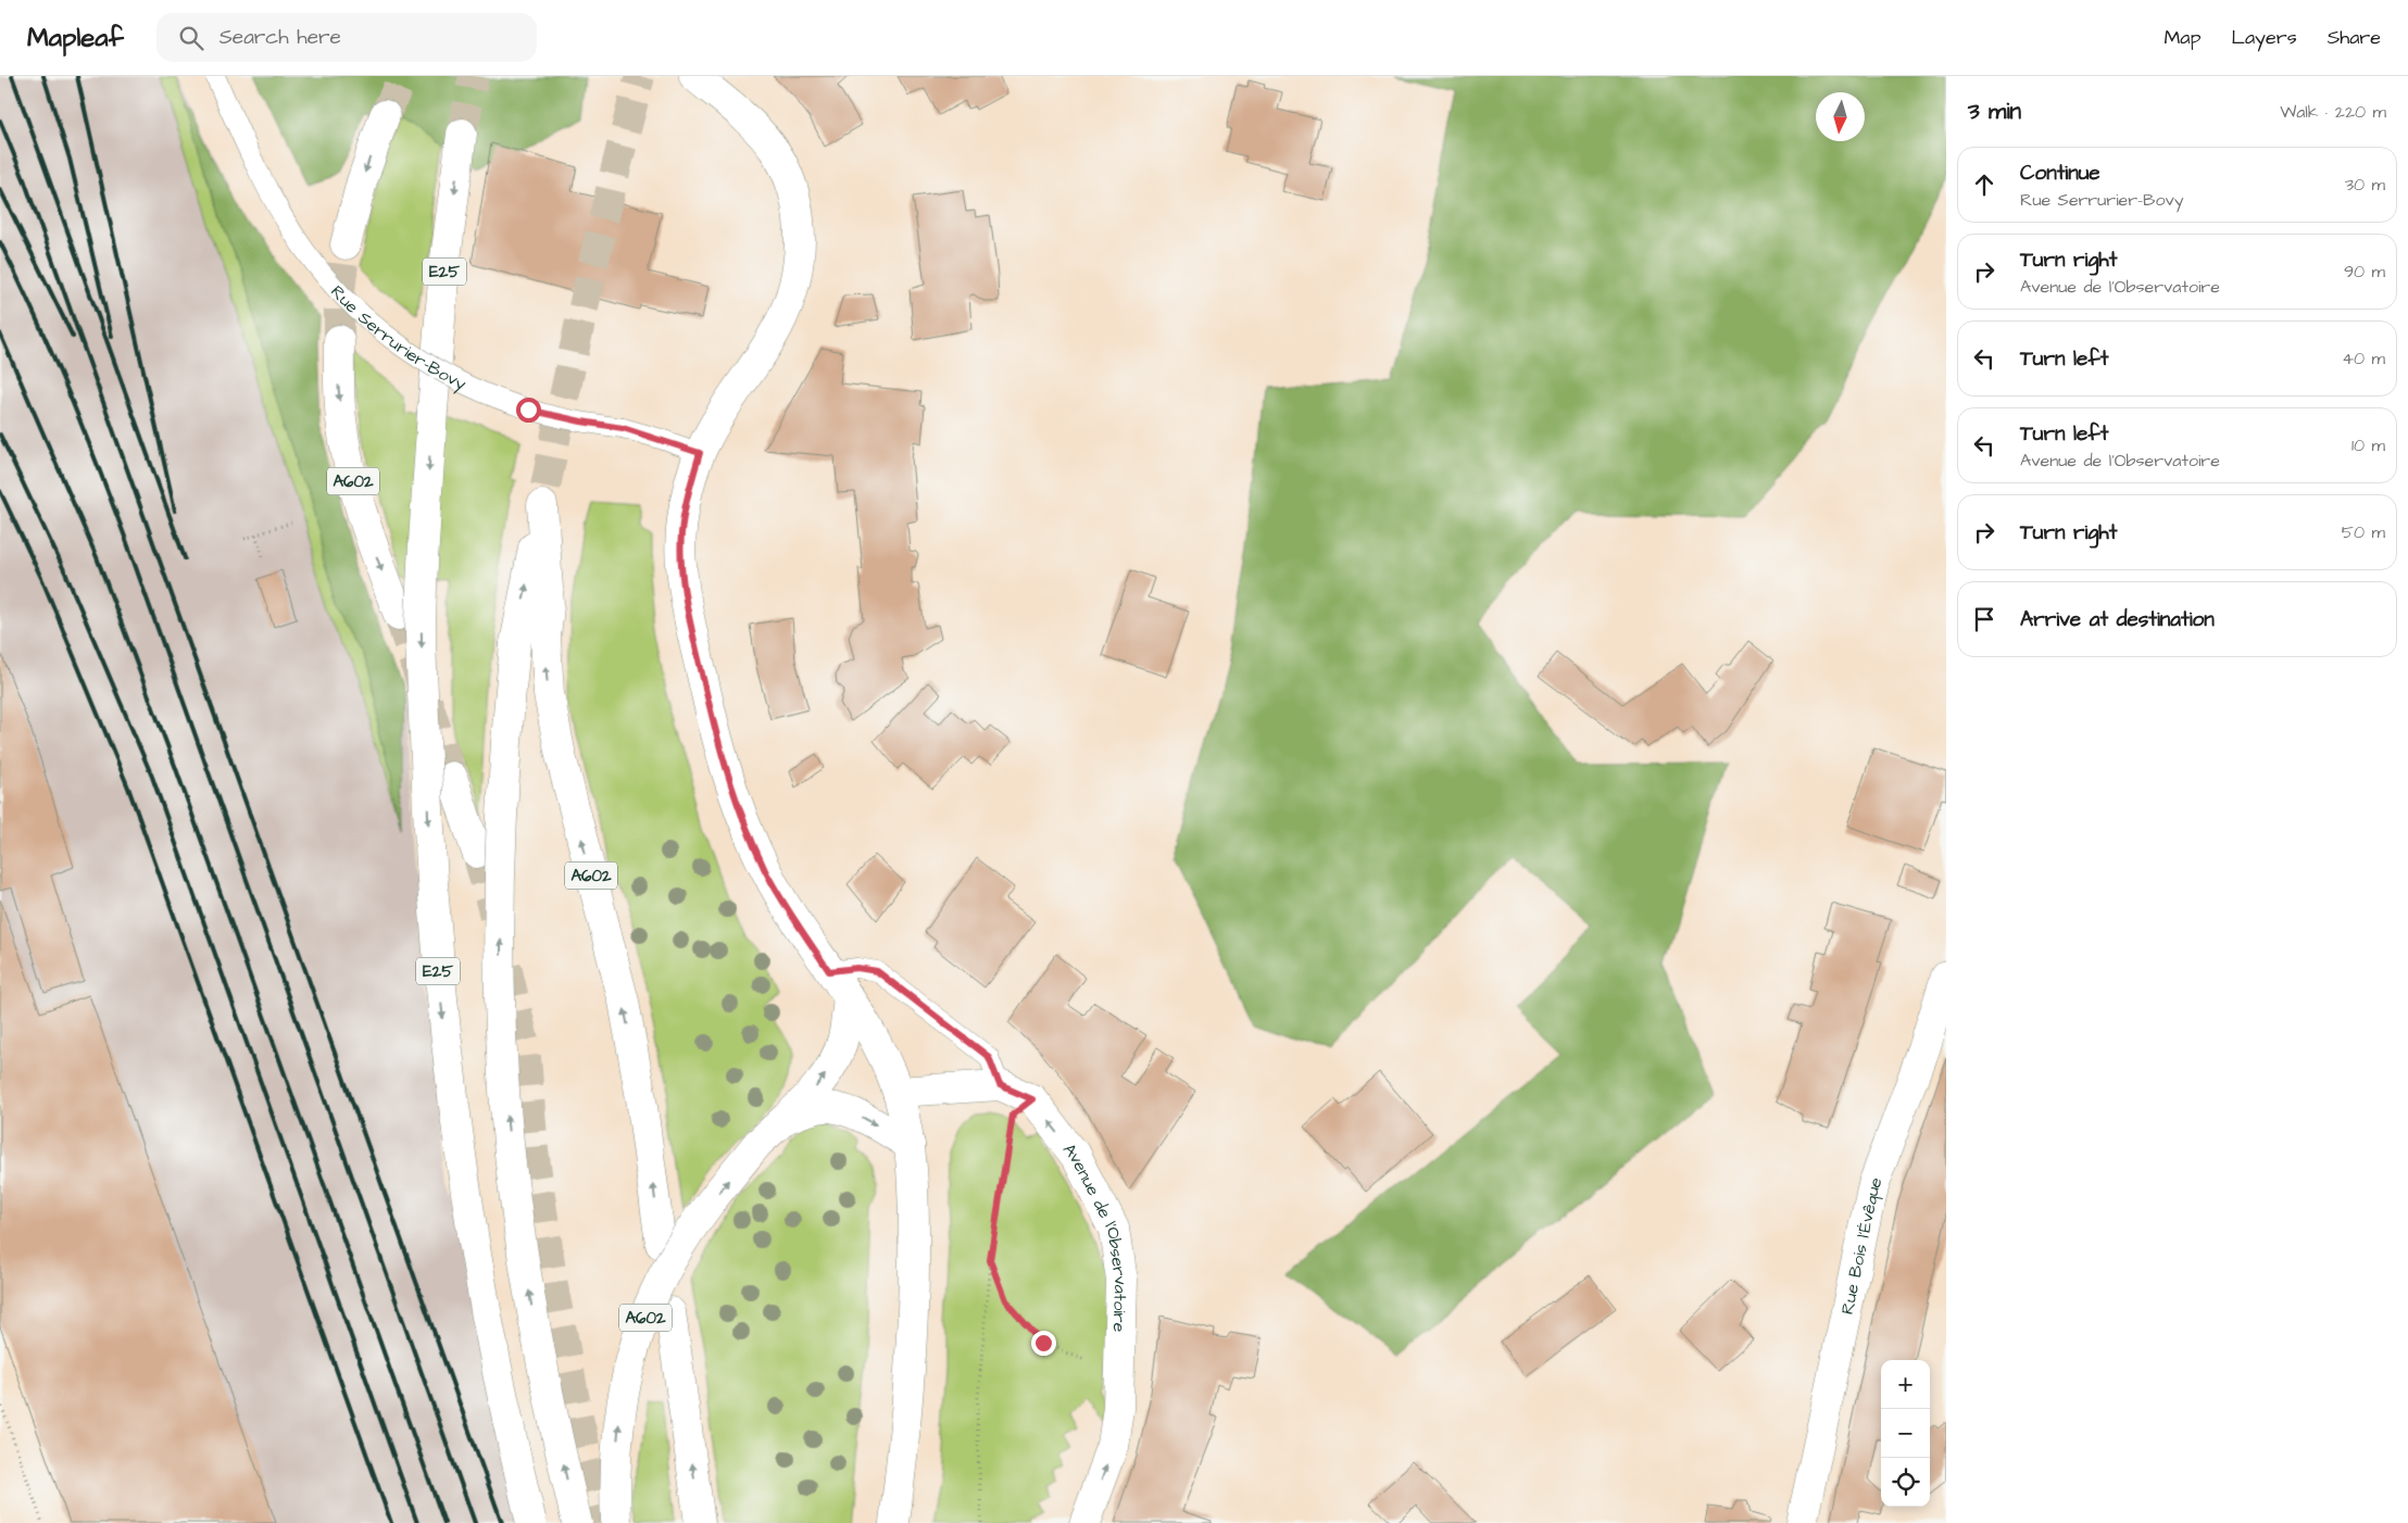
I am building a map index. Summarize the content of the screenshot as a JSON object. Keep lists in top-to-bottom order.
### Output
{
  "streets": {
    "main road": [
      "E25",
      "A602",
      "Avenue de l'Observatoire",
      "Rue Bois l'Évêque"
    ],
    "lane": ["Rue Serrurier-Bovy"]
  },
  "north": "bottom",
  "page": {
    "header": "Mapleaf",
    "search": "Search here",
    "nav": ["Map", "Layers", "Share"],
    "heading": ["3 min", "Walk · 220 m"],
    "list": [
      ["Continue", "Rue Serrurier-Bovy", "30 m"],
      ["Turn right", "Avenue de l'Observatoire", "90 m"],
      ["Turn left", "40 m"],
      ["Turn left", "Avenue de l'Observatoire", "10 m"],
      ["Turn right", "50 m"],
      "Arrive at destination"
    ],
    "map_buttons": ["+", "−"]
  }
}
